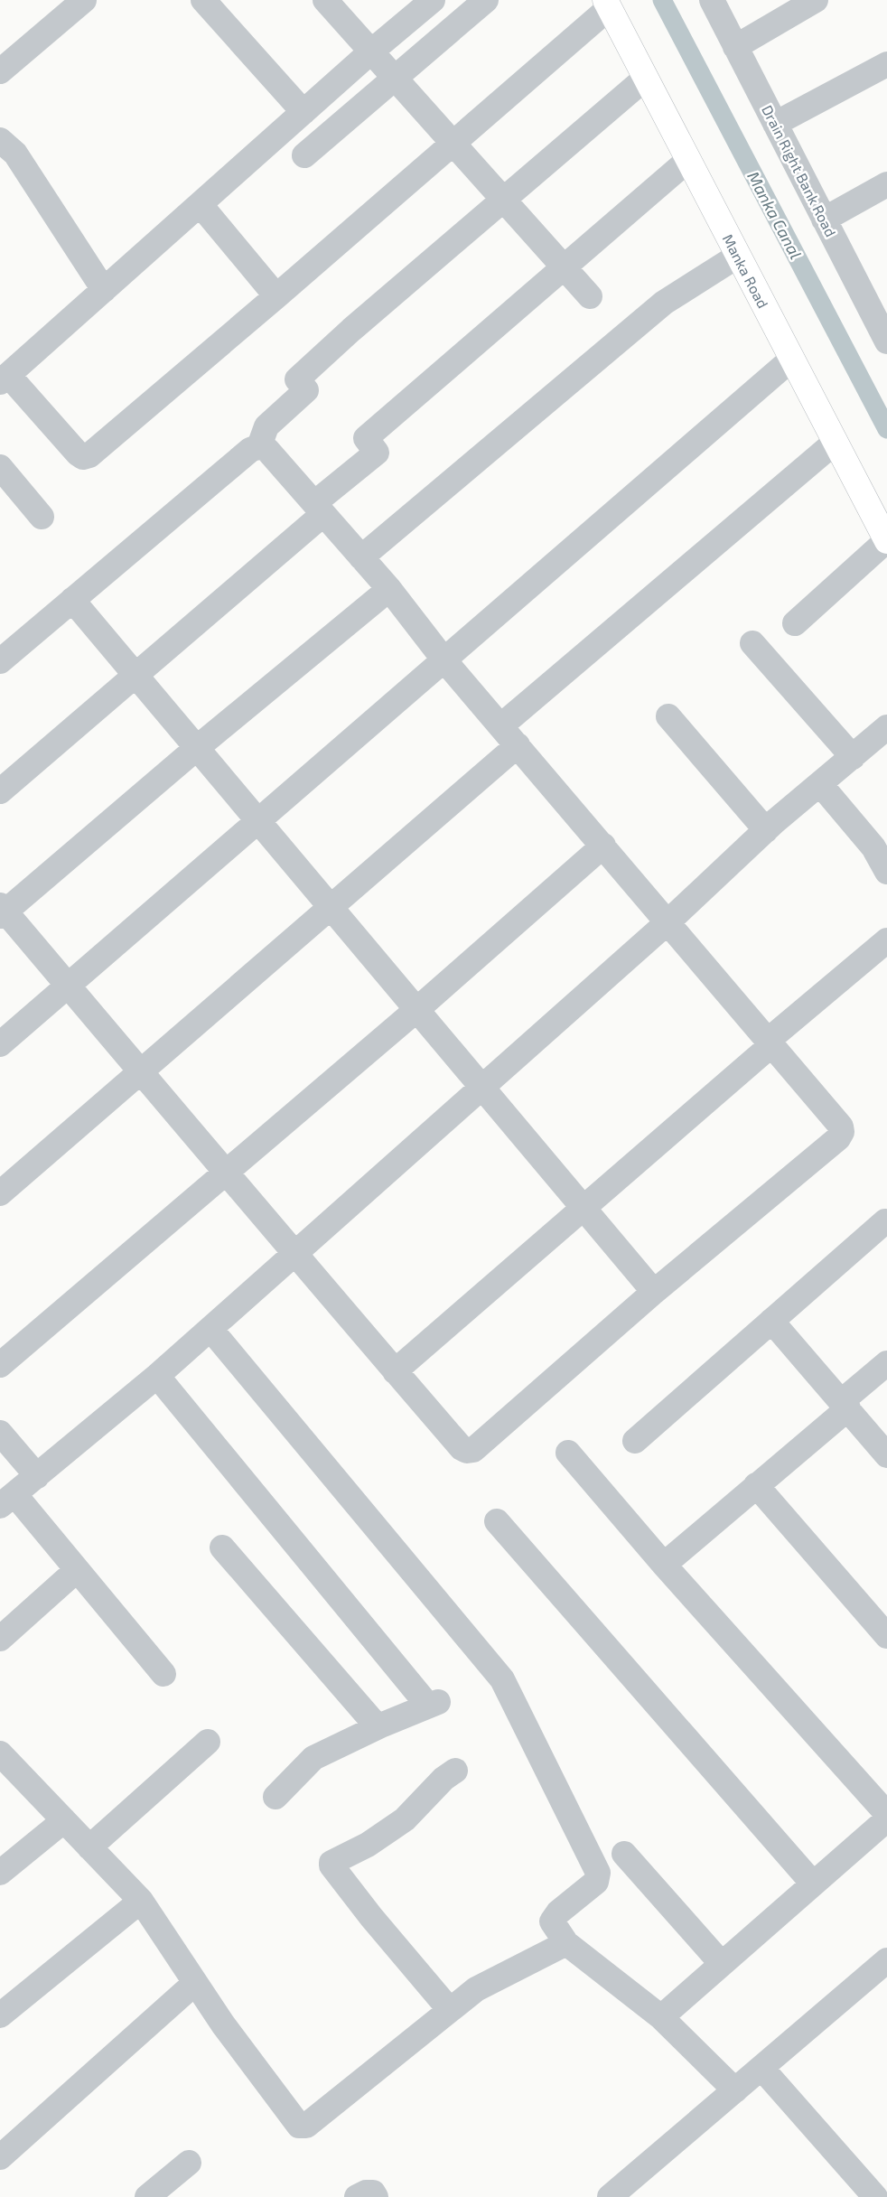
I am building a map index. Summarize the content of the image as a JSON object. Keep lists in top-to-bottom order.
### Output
{
  "streets": {
    "main road": ["Manka Road"],
    "street": ["Drain Right Bank Road"]
  },
  "water": ["Manka Canal"]
}
